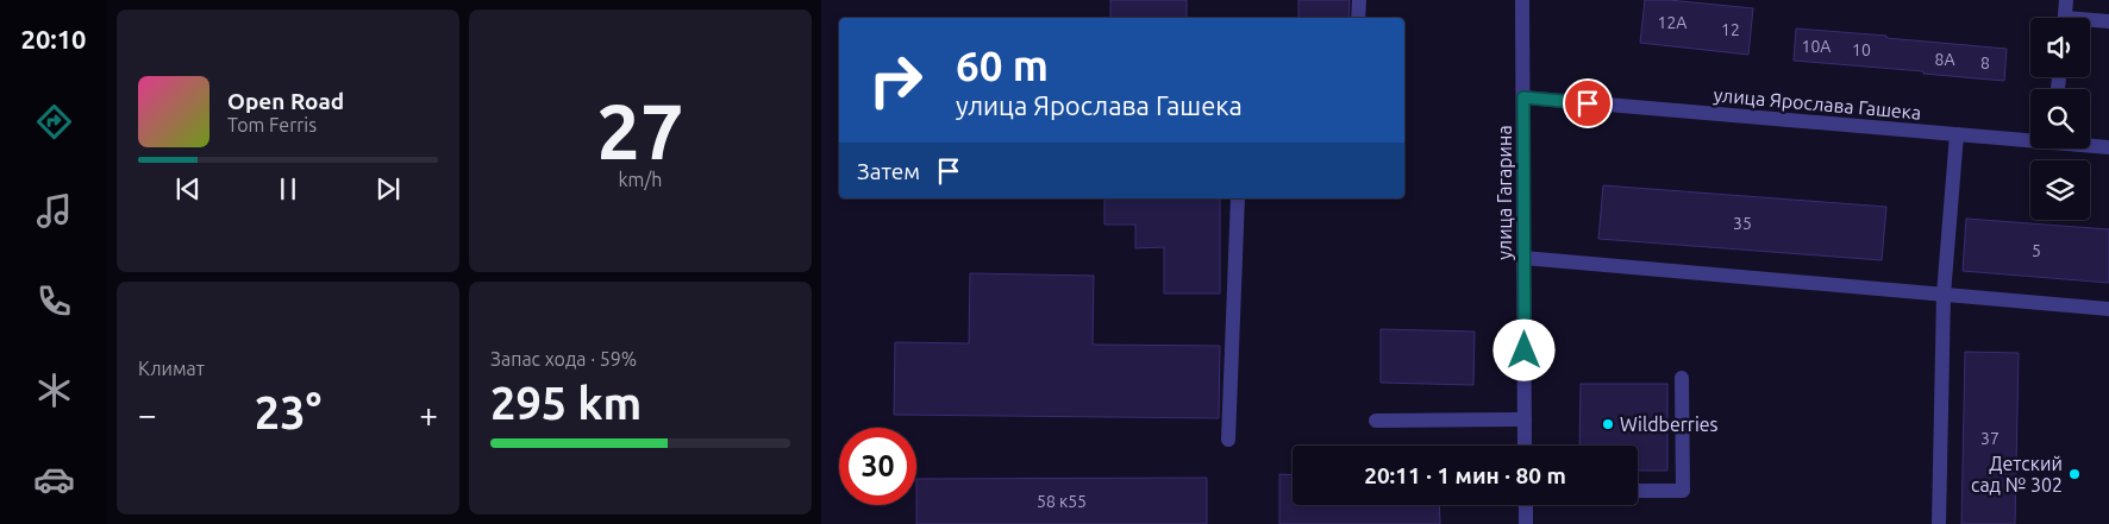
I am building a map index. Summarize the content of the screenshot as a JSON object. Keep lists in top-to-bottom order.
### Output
{
  "streets": {
    "street": ["улица Ярослава Гашека", "улица Гагарина"]
  },
  "crossings": [
    ["улица Ярослава Гашека", "улица Гагарина"]
  ],
  "places": ["Wildberries", "Детский сад № 302"],
  "house_numbers": [
    "12А",
    "12",
    "10А",
    "10",
    "8А",
    "8",
    "35",
    "5",
    "37",
    "58 к55"
  ],
  "page": {
    "tabs": "20:10",
    "tile": [
      ["27", "km/h"],
      "Климат",
      ["Запас хода · 59%", "295 km"]
    ],
    "turn": ["60 m", "улица Ярослава Гашека"],
    "song": ["Open Road", "Tom Ferris"],
    "then": "Затем",
    "heat": ["−", "23°", "+"],
    "limit": "30",
    "trip": "20:11 · 1 мин · 80 m"
  }
}
